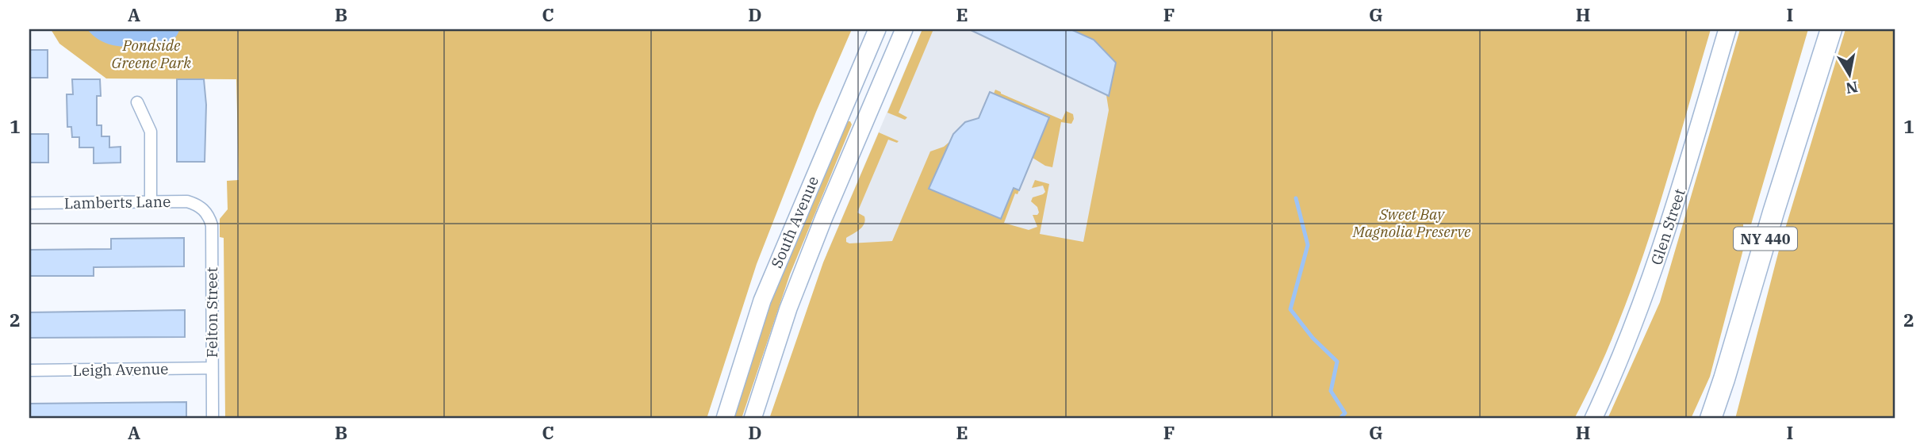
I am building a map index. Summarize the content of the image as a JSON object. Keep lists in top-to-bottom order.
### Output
{
  "streets": {
    "highway": ["NY 440"],
    "street": [
      "Lamberts Lane",
      "South Avenue",
      "Glen Street",
      "Felton Street",
      "Leigh Avenue"
    ]
  },
  "crossings": [
    ["Lamberts Lane", "Felton Street"],
    ["Felton Street", "Leigh Avenue"]
  ],
  "parks": ["Pondside Greene Park", "Sweet Bay Magnolia Preserve"],
  "north": "bottom",
  "grid": {
    "columns": [
      "A",
      "B",
      "C",
      "D",
      "E",
      "F",
      "G",
      "H",
      "I"
    ],
    "rows": ["1", "2"]
  }
}
